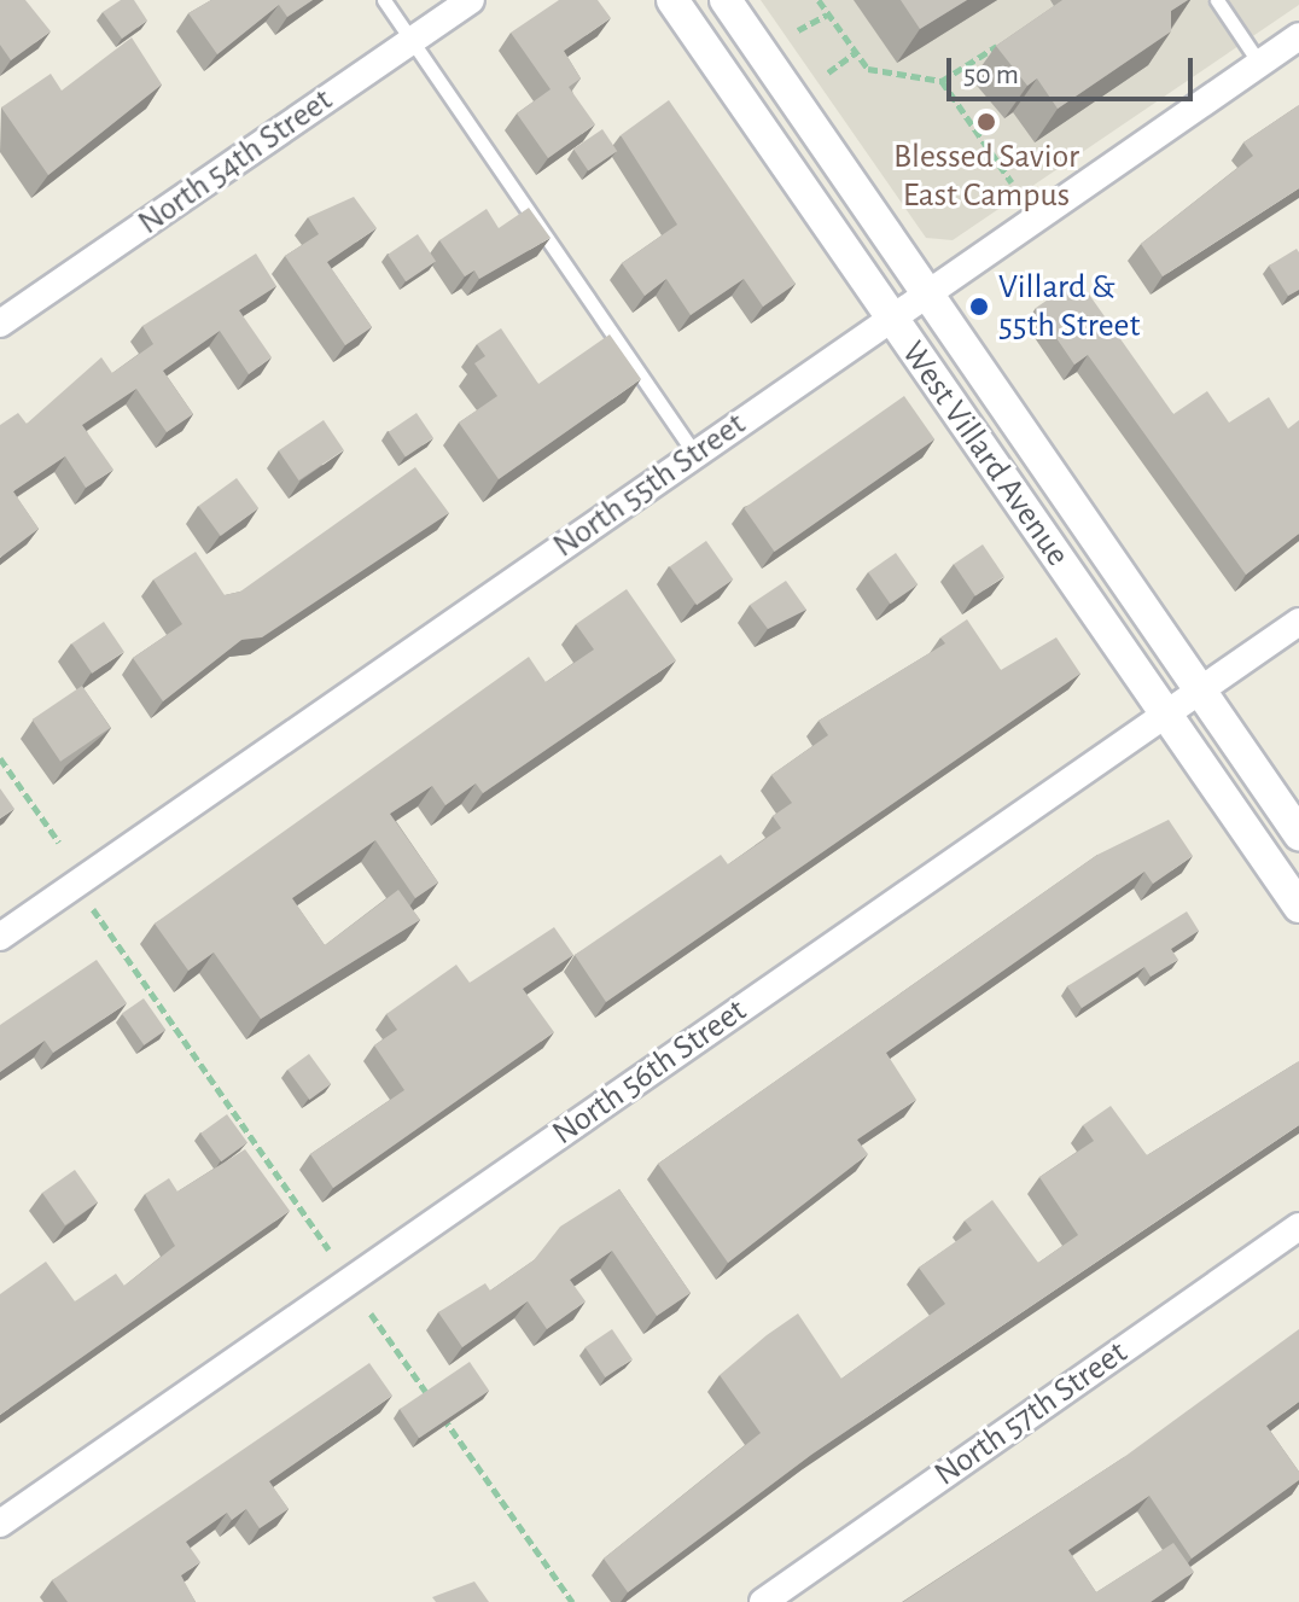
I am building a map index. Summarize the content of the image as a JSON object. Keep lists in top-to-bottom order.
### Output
{
  "streets": {
    "street": [
      "North 54th Street",
      "West Villard Avenue",
      "North 55th Street",
      "North 56th Street",
      "North 57th Street"
    ]
  },
  "crossings": [
    ["West Villard Avenue", "North 55th Street"],
    ["West Villard Avenue", "North 56th Street"]
  ],
  "places": ["Blessed Savior East Campus", "Villard & 55th Street"],
  "scale_bar": "50 m"
}
